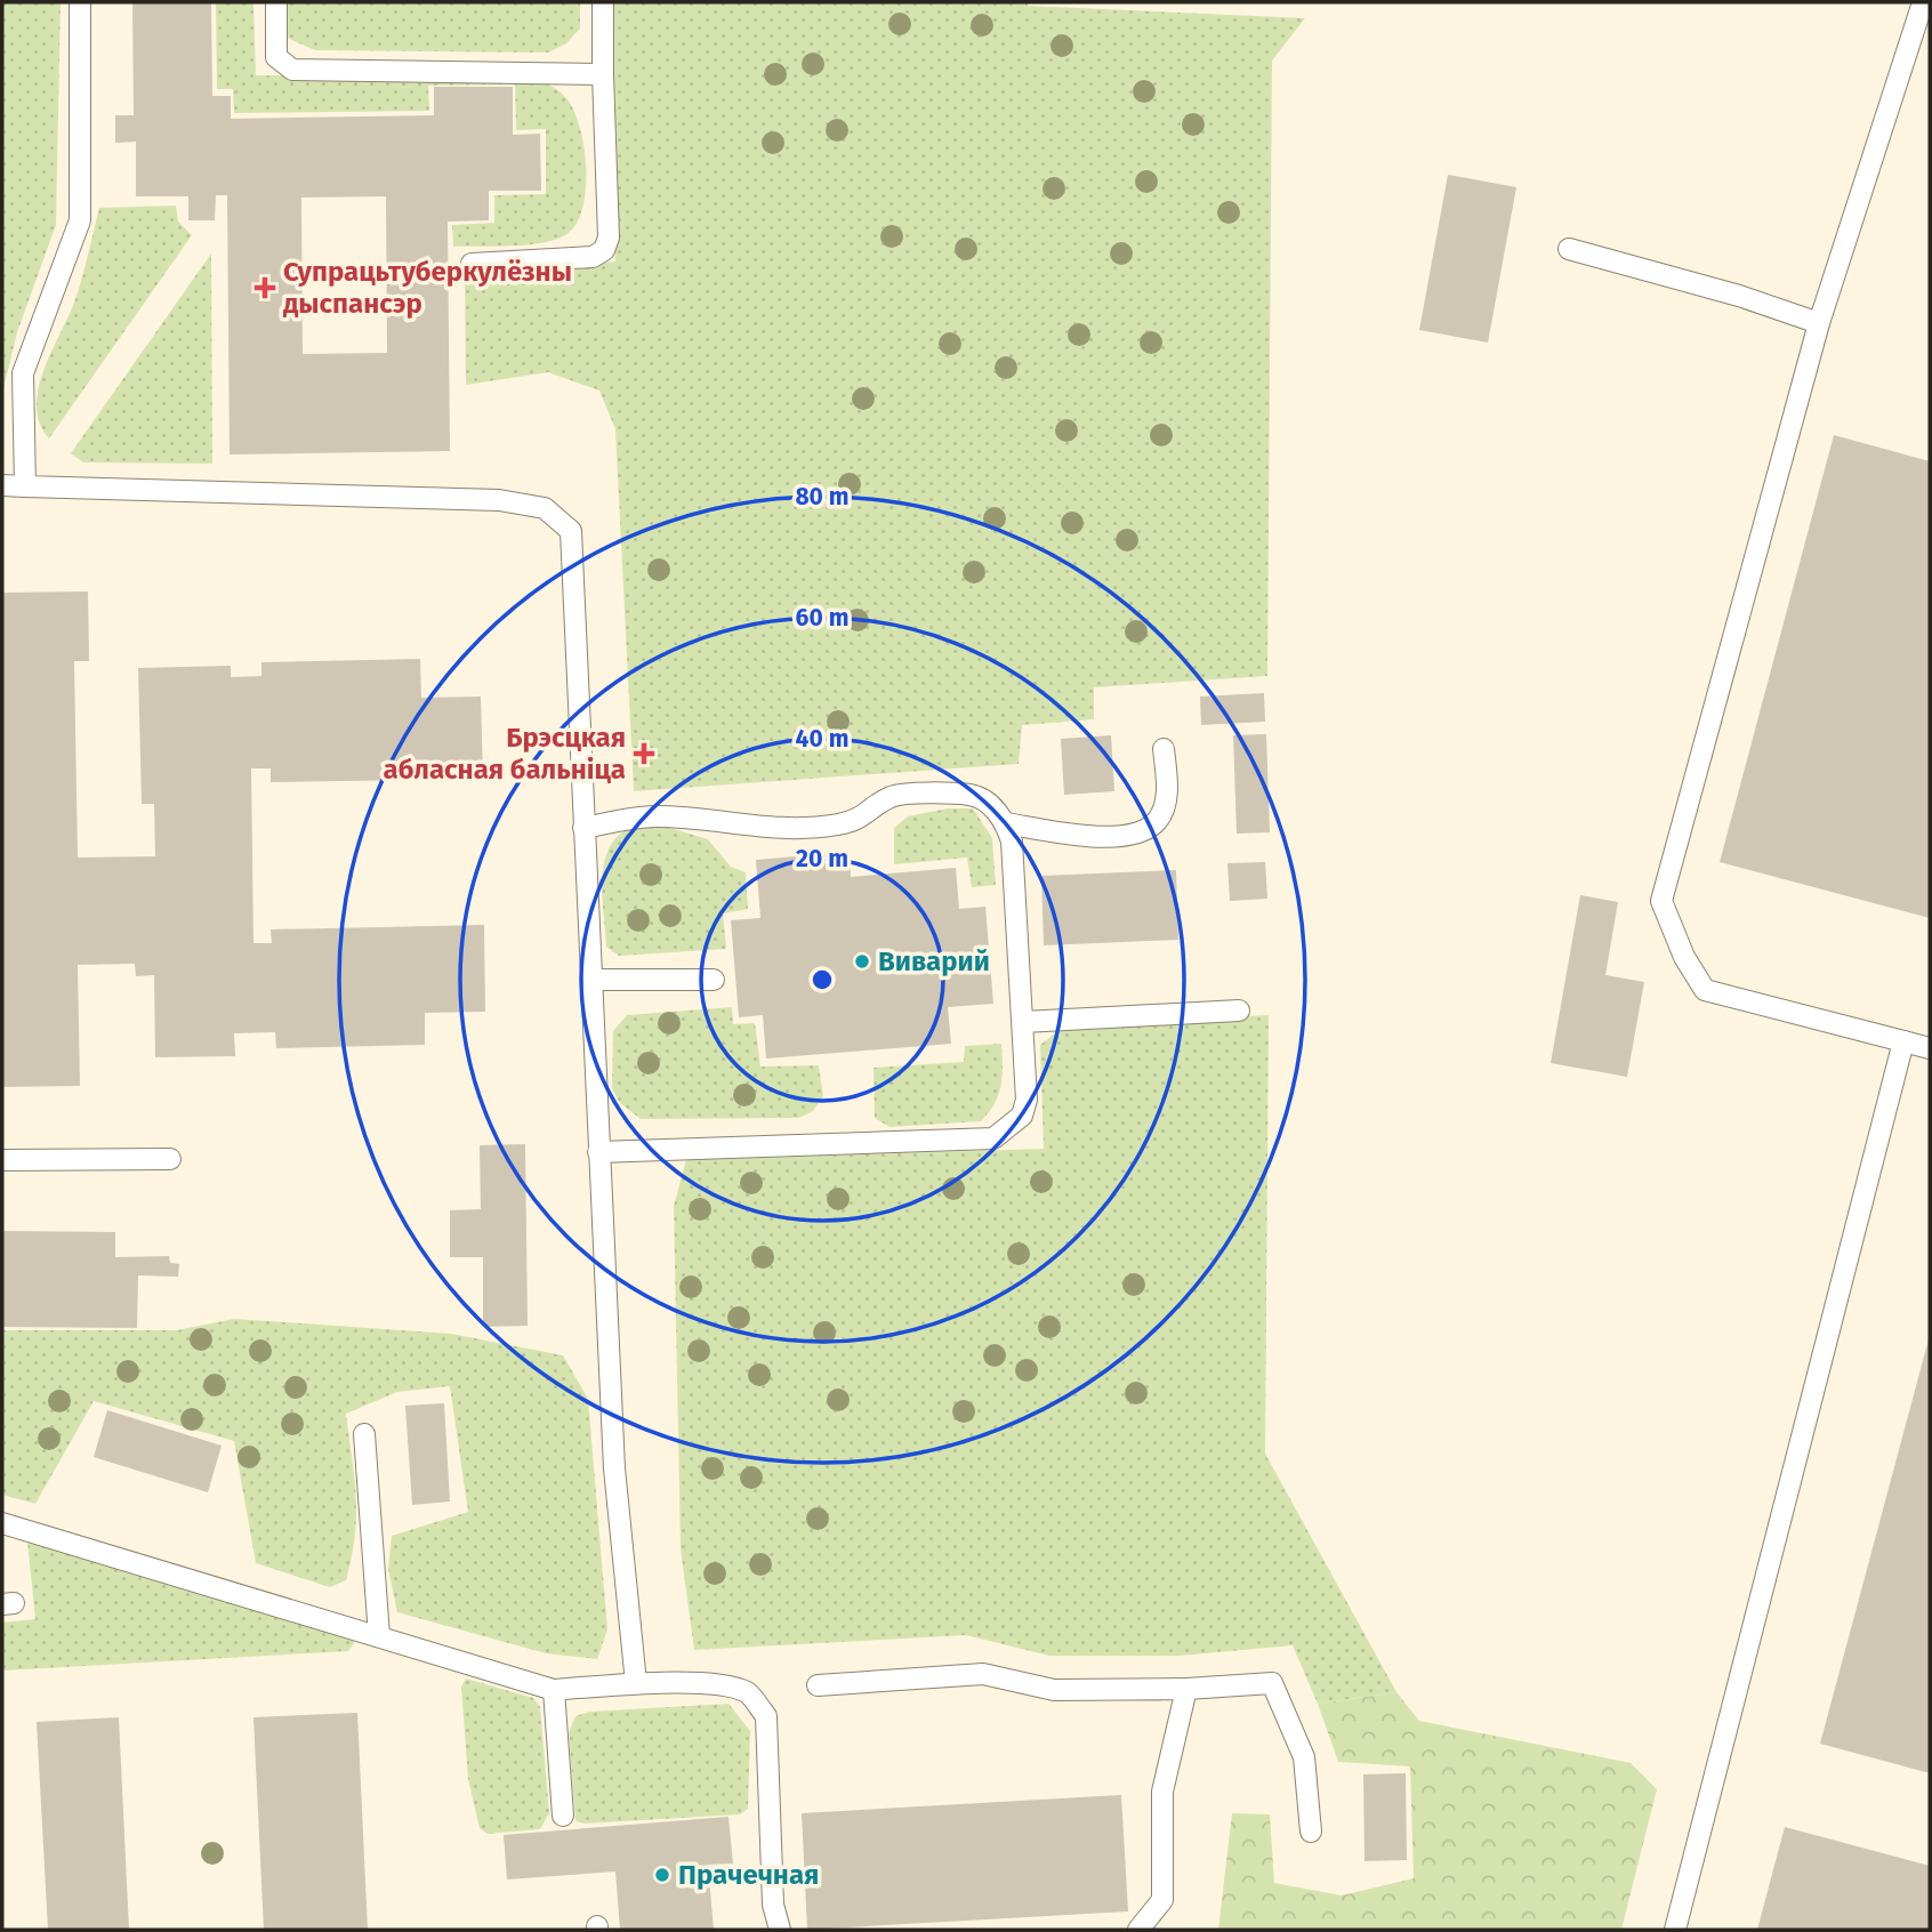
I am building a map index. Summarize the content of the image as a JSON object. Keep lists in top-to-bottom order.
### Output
{
  "places": {
    "health": ["Супрацьтуберкулёзны дыспансэр", "Брэсцкая абласная бальніца"],
    "other": ["Виварий", "Прачечная"]
  },
  "rings": [
    "80 m",
    "60 m",
    "40 m",
    "20 m"
  ]
}
